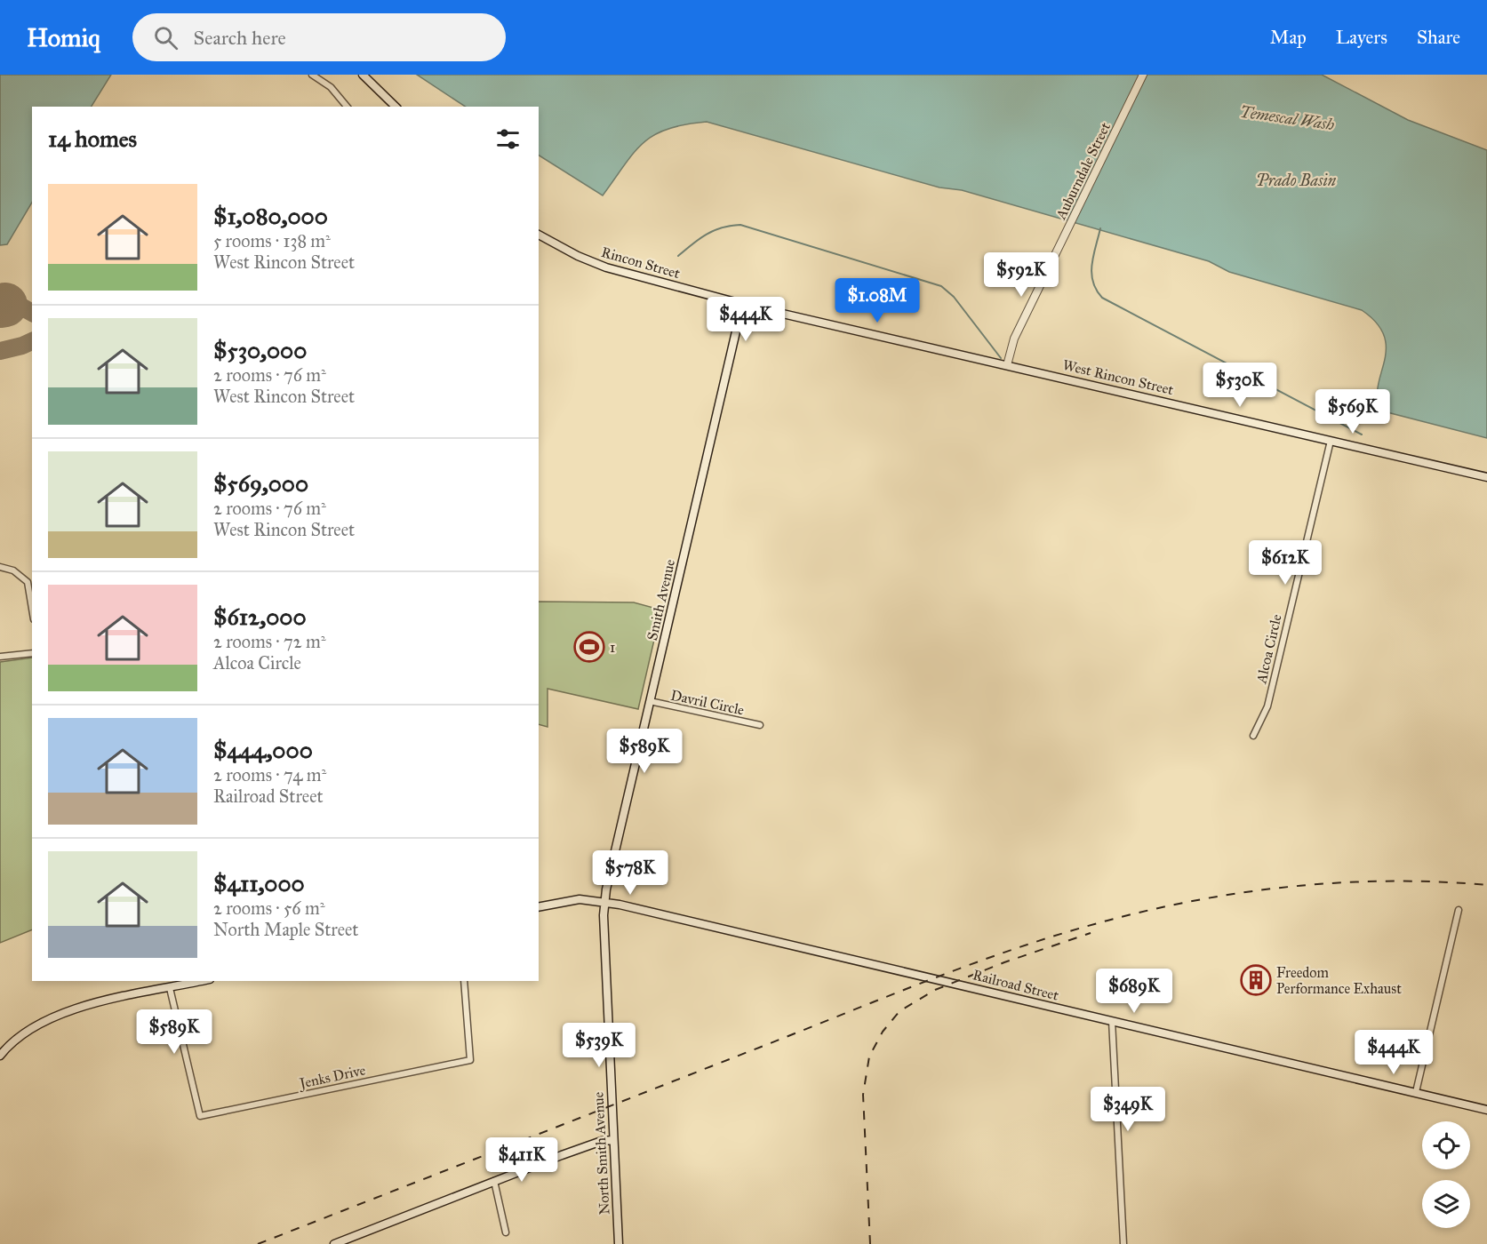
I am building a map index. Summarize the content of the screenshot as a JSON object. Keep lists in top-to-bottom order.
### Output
{
  "streets": {
    "main road": [
      "Rincon Street",
      "West Rincon Street",
      "Smith Avenue",
      "Railroad Street",
      "North Smith Avenue"
    ],
    "street": [
      "Auburndale Street",
      "Alcoa Circle",
      "Davril Circle",
      "Jenks Drive"
    ]
  },
  "crossings": [
    ["Auburndale Street", "West Rincon Street"],
    ["Rincon Street", "West Rincon Street"],
    ["Rincon Street", "Smith Avenue"],
    ["West Rincon Street", "Smith Avenue"],
    ["West Rincon Street", "Alcoa Circle"],
    ["Smith Avenue", "Davril Circle"],
    ["Smith Avenue", "Railroad Street"],
    ["Smith Avenue", "North Smith Avenue"],
    ["Railroad Street", "North Smith Avenue"]
  ],
  "water": ["Temescal Wash", "Prado Basin"],
  "places": {
    "sports": ["1"],
    "building": ["Freedom Performance Exhaust"]
  },
  "page": {
    "header": "Homiq",
    "search": "Search here",
    "nav": ["Map", "Layers", "Share"],
    "heading": "14 homes",
    "list": [
      {
        "name": "$1,080,000",
        "note": "5 rooms · 138 m² · West Rincon Street"
      },
      {
        "name": "$530,000",
        "note": "2 rooms · 76 m² · West Rincon Street"
      },
      {
        "name": "$569,000",
        "note": "2 rooms · 76 m² · West Rincon Street"
      },
      {
        "name": "$612,000",
        "note": "2 rooms · 72 m² · Alcoa Circle"
      },
      {
        "name": "$444,000",
        "note": "2 rooms · 74 m² · Railroad Street"
      },
      {
        "name": "$411,000",
        "note": "2 rooms · 56 m² · North Maple Street"
      }
    ],
    "price": [
      "$592K",
      "$1.08M",
      "$444K",
      "$530K",
      "$569K",
      "$612K",
      "$589K",
      "$578K",
      "$689K",
      "$589K",
      "$539K",
      "$444K",
      "$349K",
      "$411K"
    ]
  }
}
